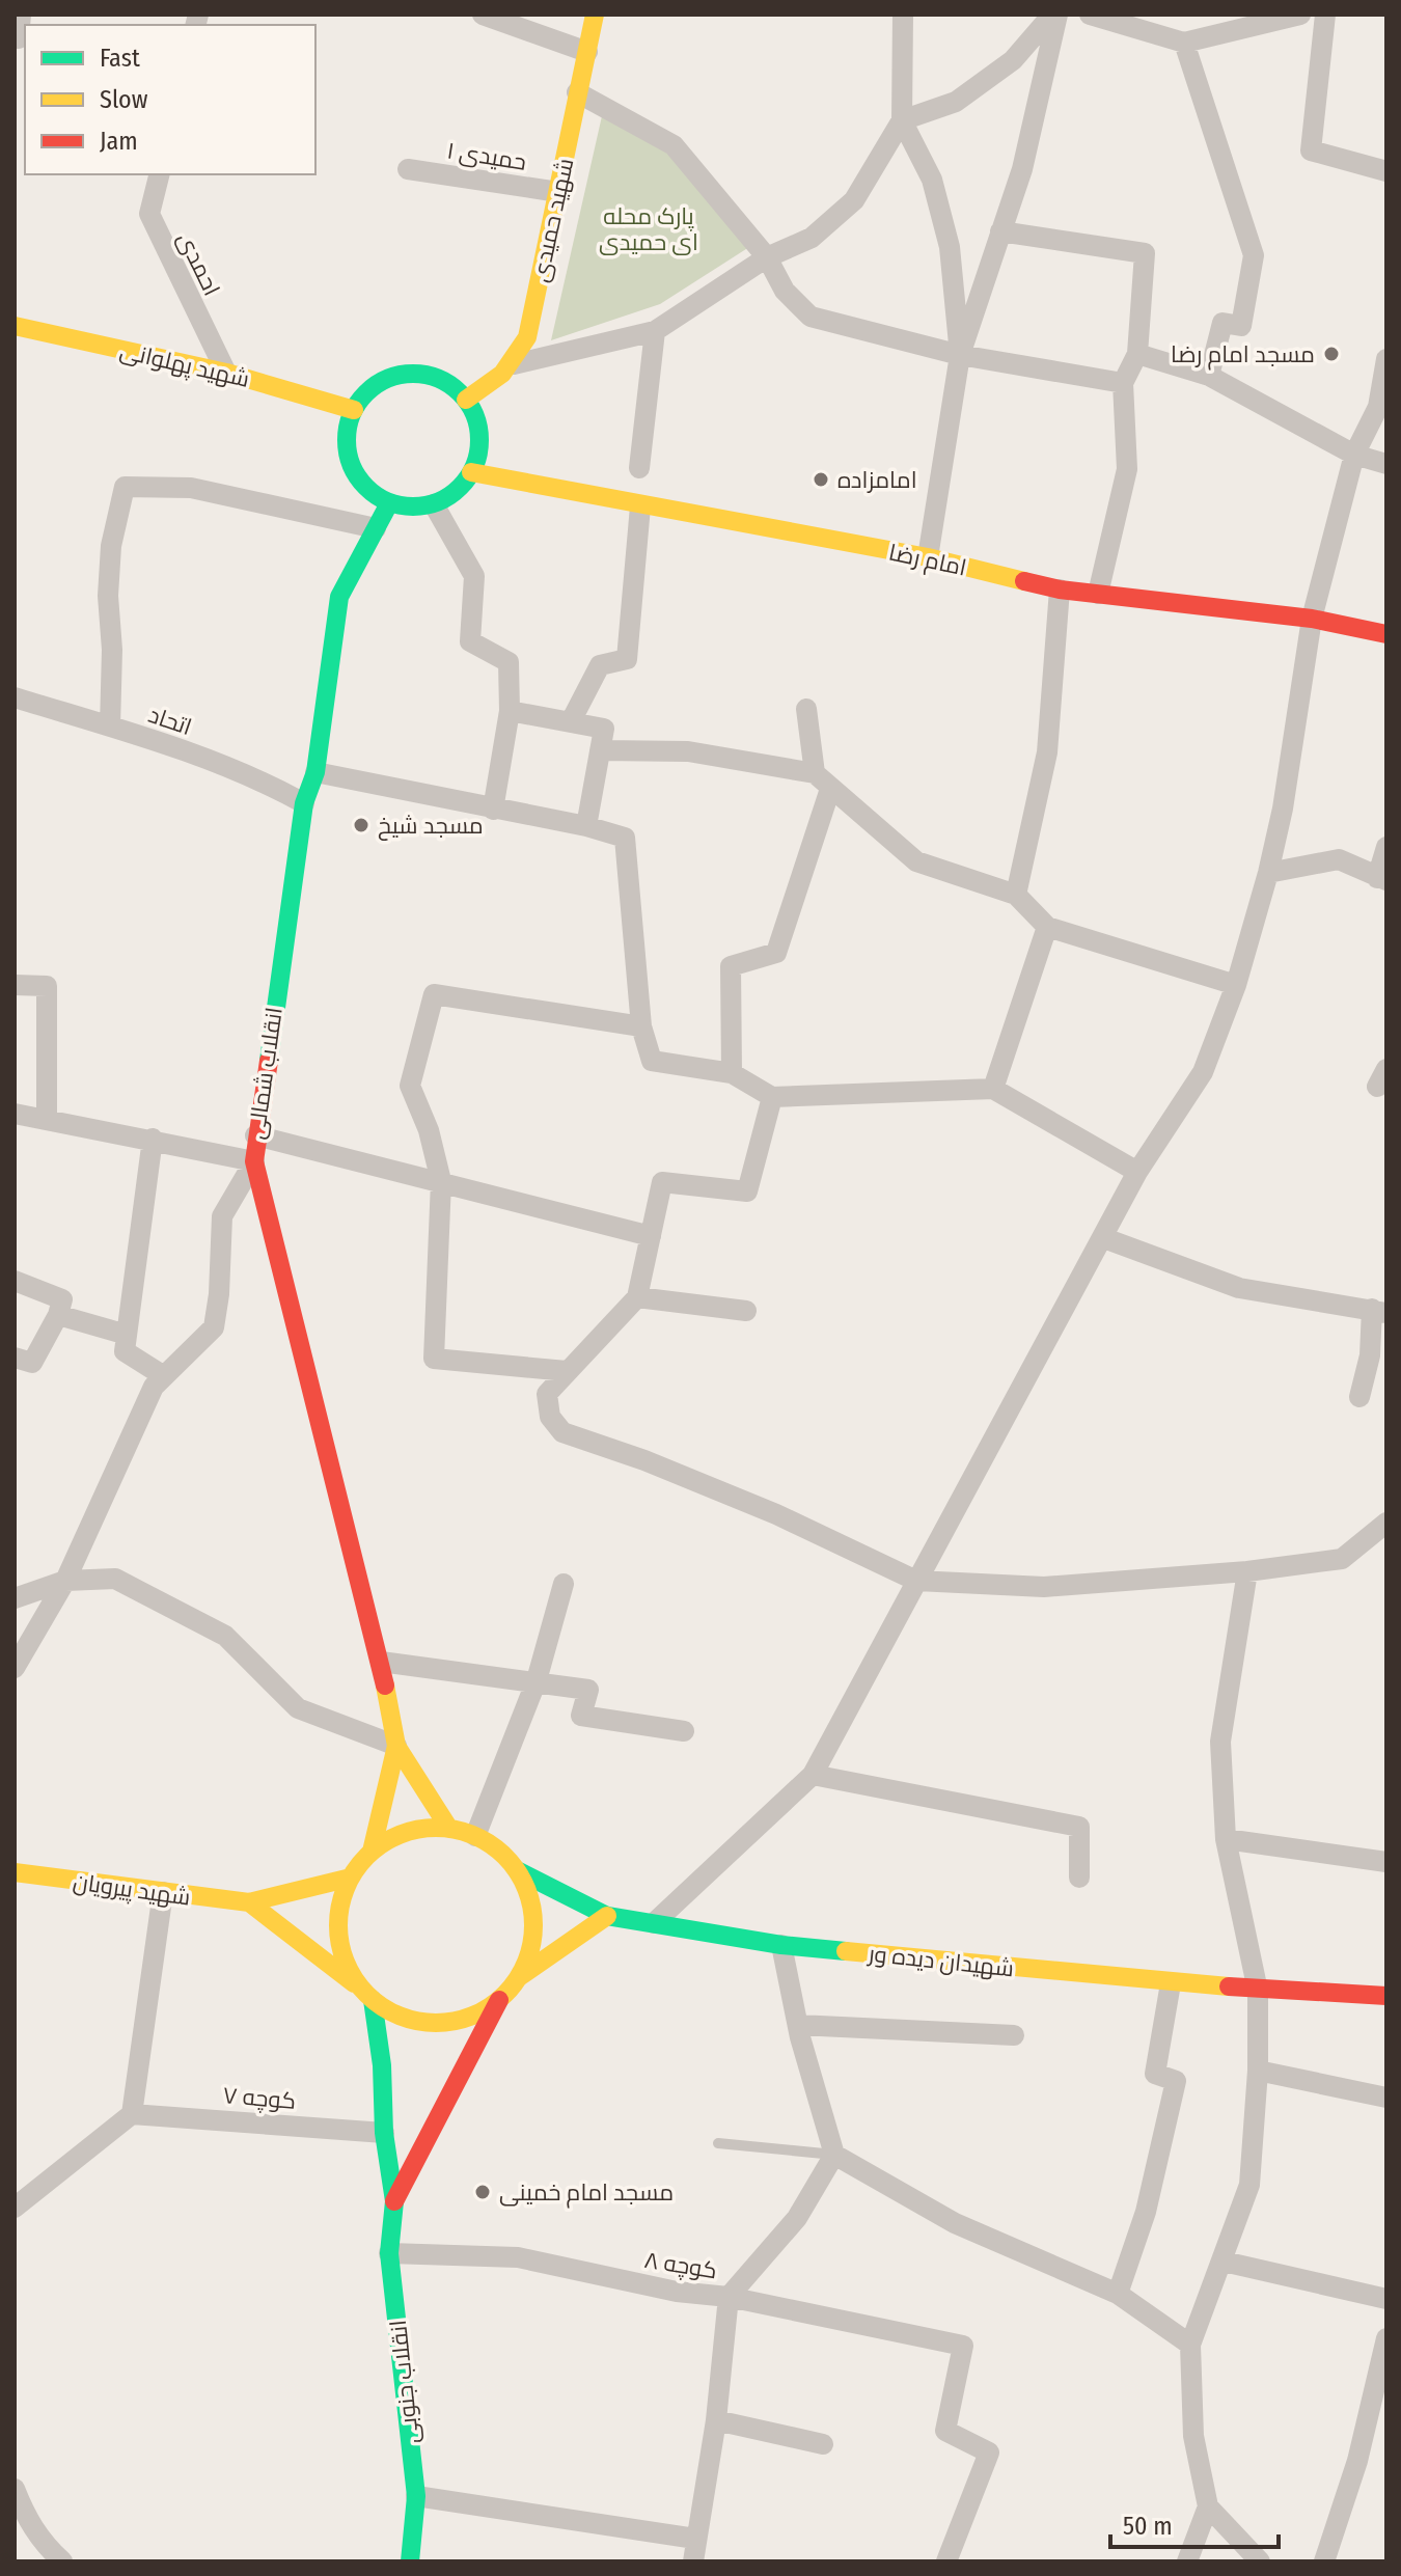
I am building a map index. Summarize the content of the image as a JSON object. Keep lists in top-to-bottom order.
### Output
{
  "streets": {
    "main road": [
      "شهید حمیدی",
      "شهید پهلوانی",
      "امام رضا",
      "انقلاب شمالی",
      "شهید پیرویان",
      "شهیدان دیده ور",
      "انقلاب جنوبی"
    ],
    "street": [
      "حمیدی ۱",
      "احمدی",
      "اتحاد",
      "کوچه ۷",
      "کوچه ۸"
    ]
  },
  "crossings": [
    ["حمیدی ۱", "شهید حمیدی"],
    ["شهید حمیدی", "شهید پهلوانی"],
    ["شهید حمیدی", "امام رضا"],
    ["شهید حمیدی", "انقلاب شمالی"],
    ["احمدی", "شهید پهلوانی"],
    ["شهید پهلوانی", "امام رضا"],
    ["شهید پهلوانی", "انقلاب شمالی"],
    ["امام رضا", "انقلاب شمالی"],
    ["اتحاد", "انقلاب شمالی"],
    ["کوچه ۸", "انقلاب جنوبی"]
  ],
  "parks": ["پارک محله ای حمیدی"],
  "places": [
    "مسجد امام رضا",
    "امامزاده",
    "مسجد شیخ",
    "مسجد امام خمینی"
  ],
  "legend": ["Fast", "Slow", "Jam"],
  "scale_bar": "50 m"
}
